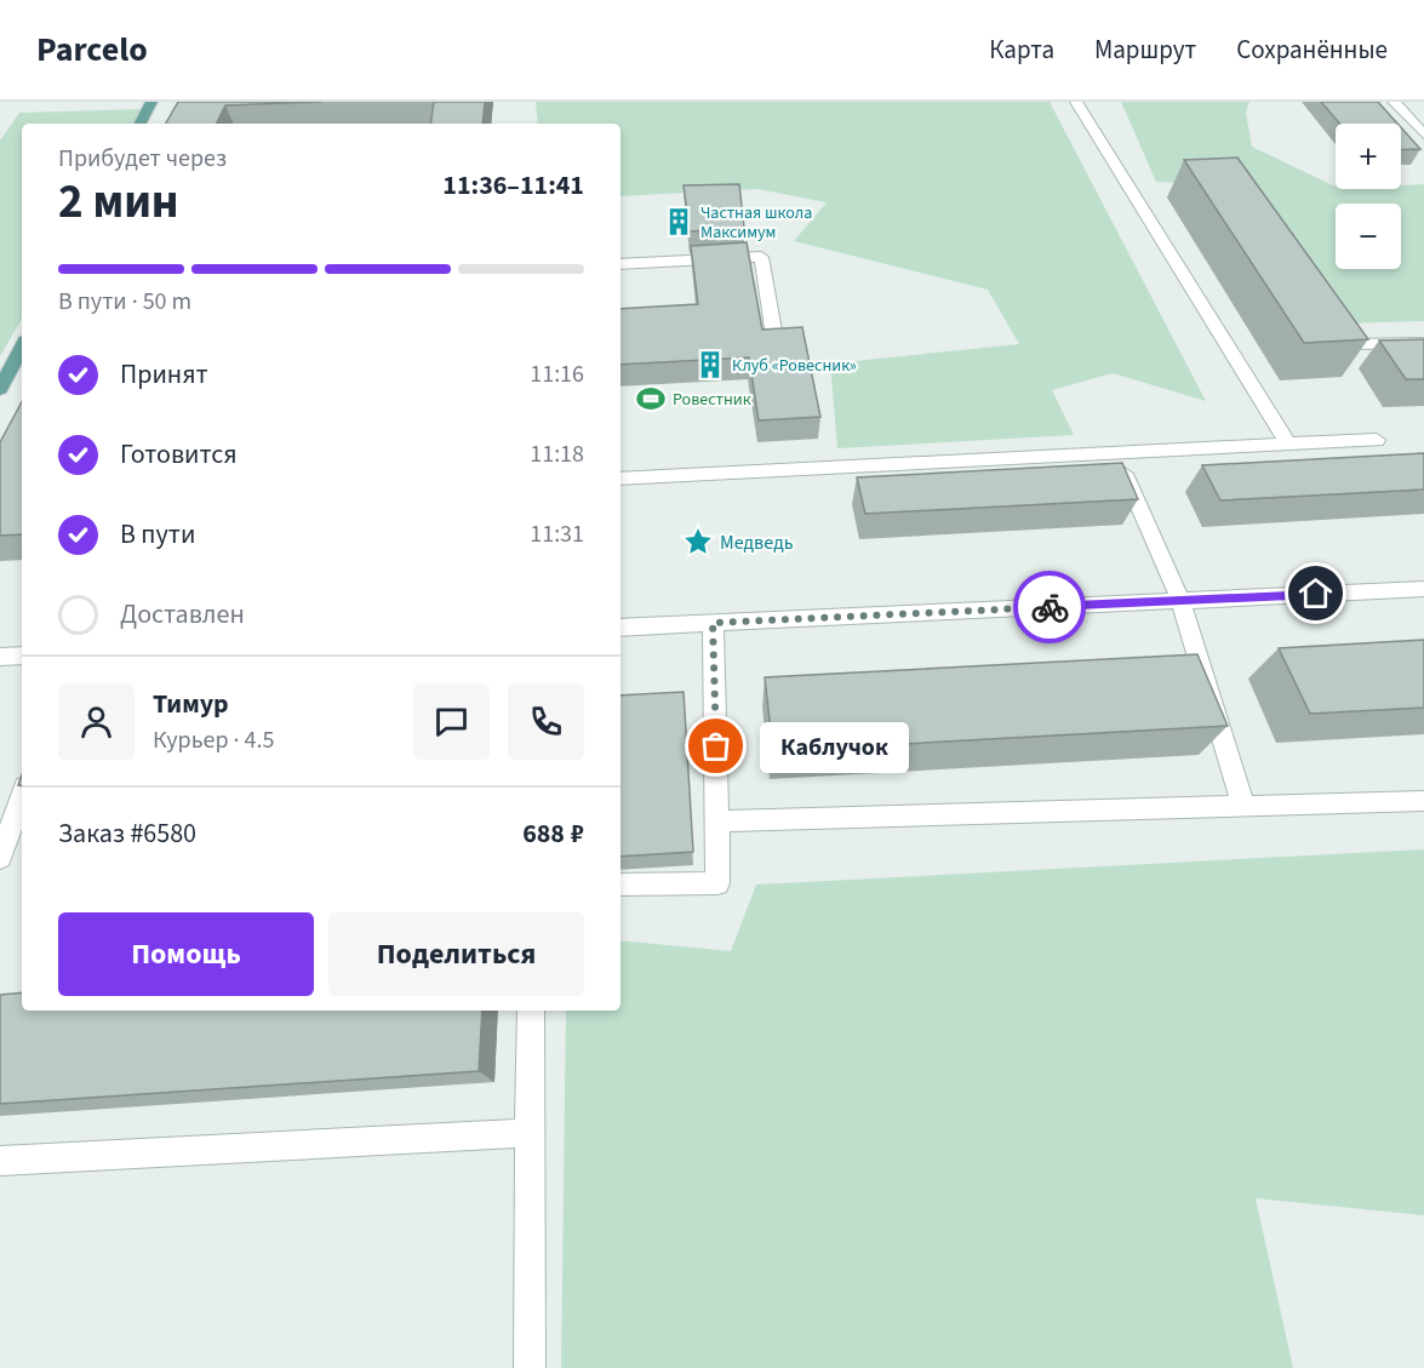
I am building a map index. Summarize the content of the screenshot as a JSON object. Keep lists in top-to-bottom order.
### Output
{
  "places": {
    "building": ["Частная школа Максимум", "Клуб «Ровесник»"],
    "sports": ["Ровестник"],
    "place": ["Медведь"],
    "other": ["Каблучок"]
  },
  "page": {
    "header": "Parcelo",
    "nav": ["Карта", "Маршрут", "Сохранённые"],
    "map_buttons": ["+", "−"],
    "heading": ["2 мин", "Прибудет через", "11:36–11:41"],
    "panel": [
      "Тимур",
      "Курьер · 4.5",
      "Заказ #6580",
      "688 ₽"
    ],
    "bar": "В пути · 50 m",
    "list": [
      ["Принят", "11:16"],
      ["Готовится", "11:18"],
      ["В пути", "11:31"],
      "Доставлен"
    ],
    "bubble": "Каблучок",
    "buttons": ["Помощь", "Поделиться"]
  }
}
